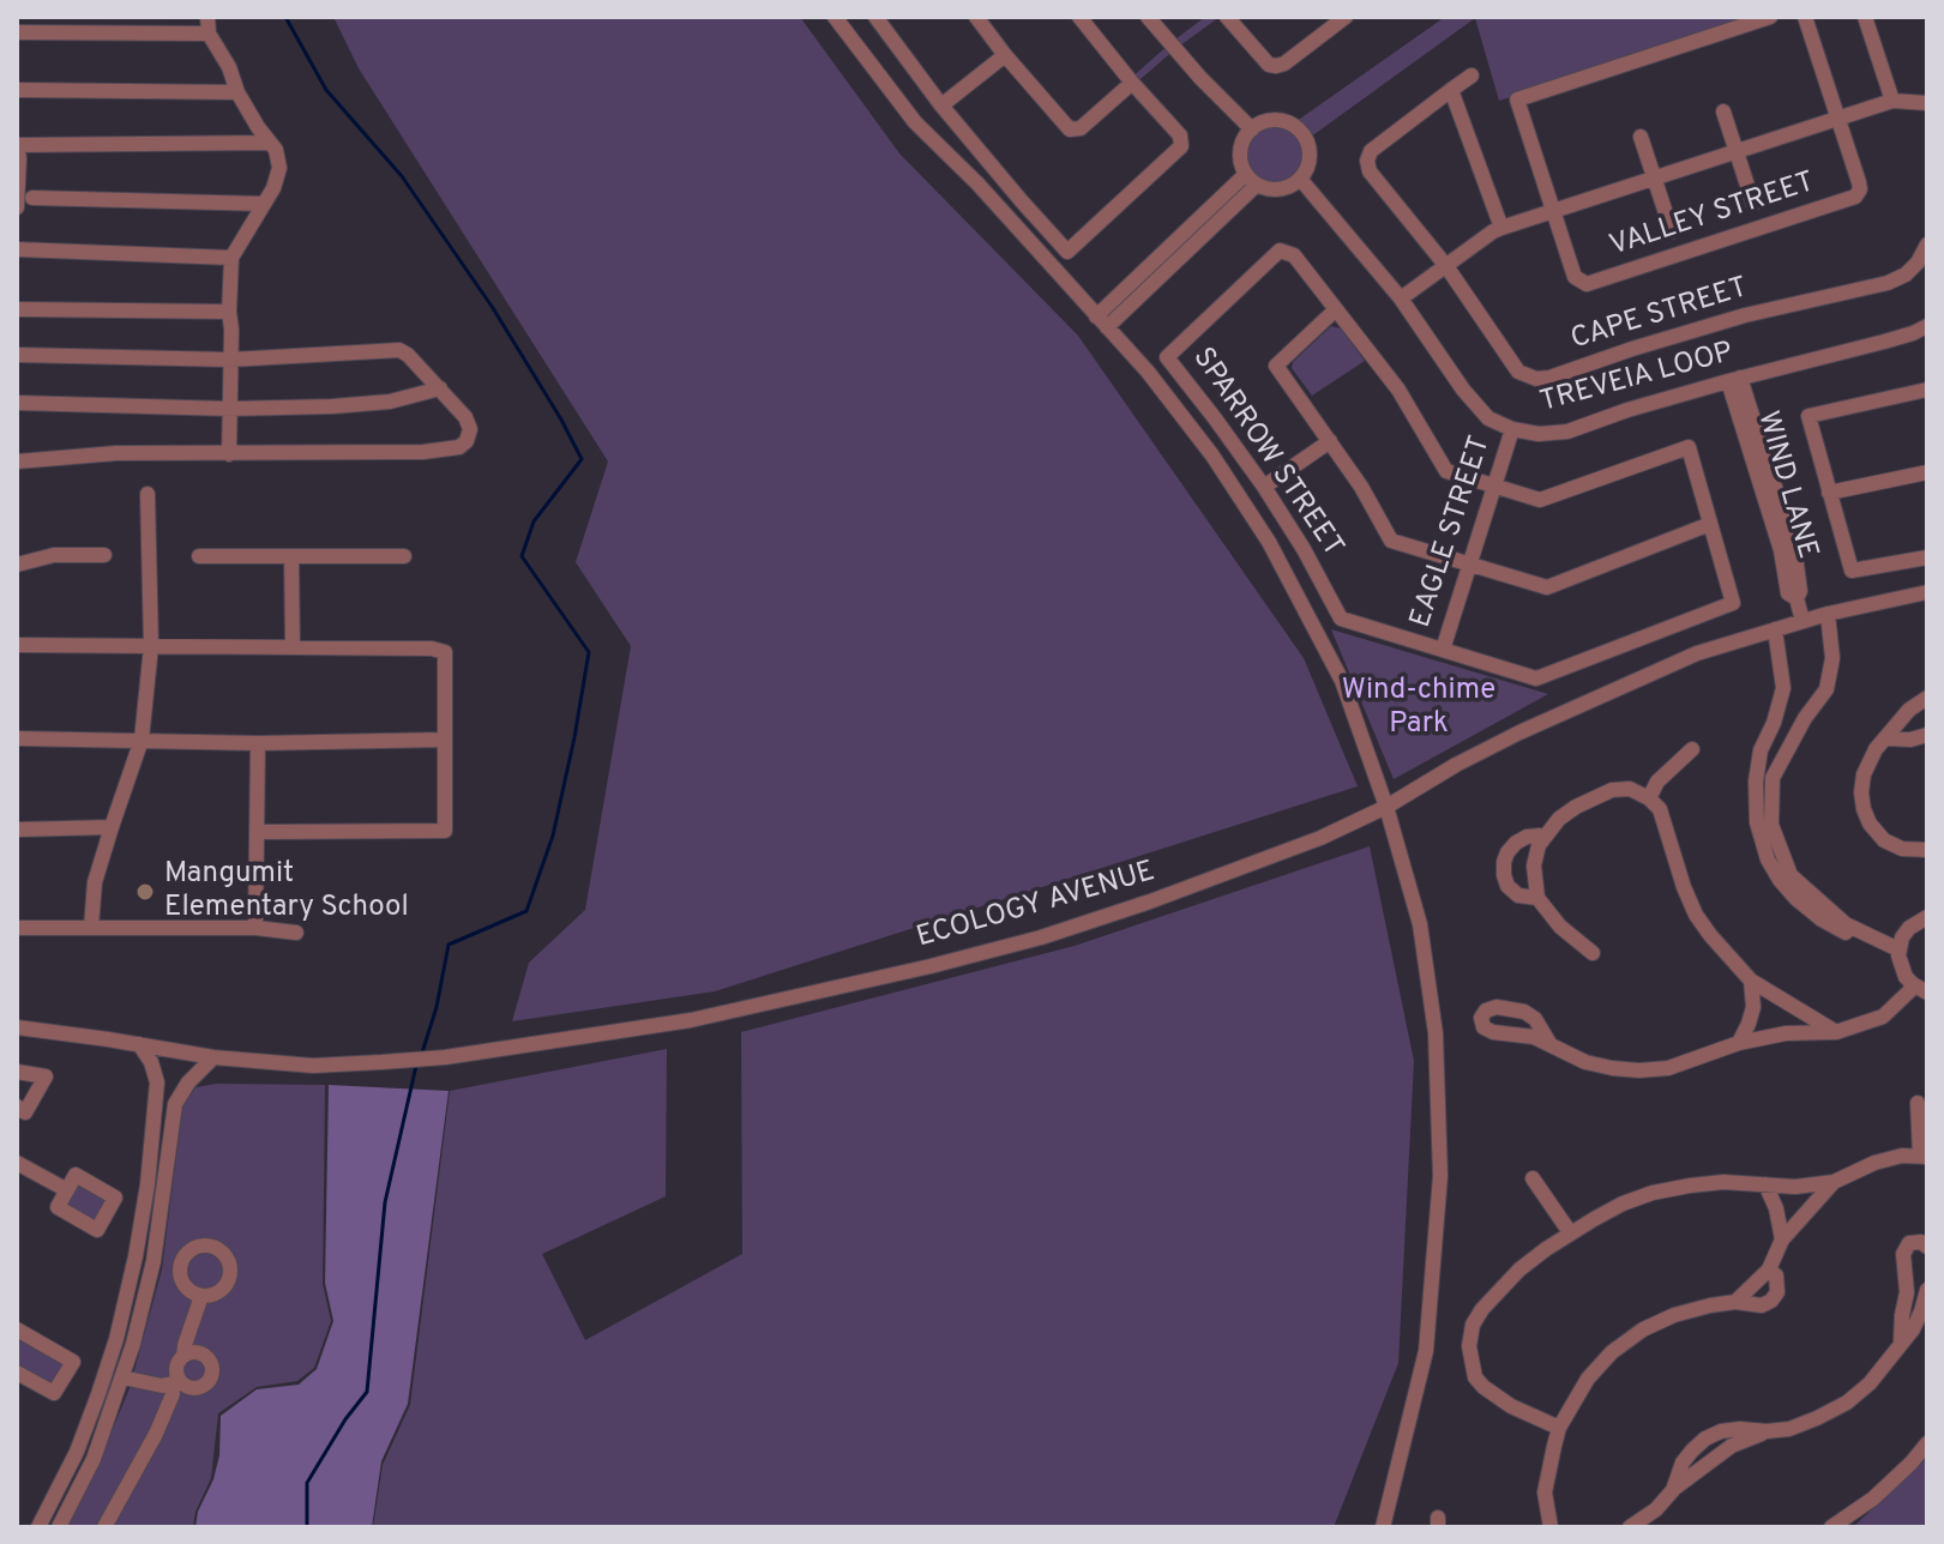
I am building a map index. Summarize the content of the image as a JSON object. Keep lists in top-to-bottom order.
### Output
{
  "streets": {
    "street": [
      "VALLEY STREET",
      "CAPE STREET",
      "TREVEIA LOOP",
      "SPARROW STREET",
      "WIND LANE",
      "EAGLE STREET",
      "ECOLOGY AVENUE"
    ]
  },
  "crossings": [
    ["TREVEIA LOOP", "WIND LANE"],
    ["TREVEIA LOOP", "EAGLE STREET"],
    ["SPARROW STREET", "EAGLE STREET"],
    ["WIND LANE", "ECOLOGY AVENUE"]
  ],
  "parks": ["Wind-chime Park"],
  "places": ["Mangumit Elementary School"]
}
